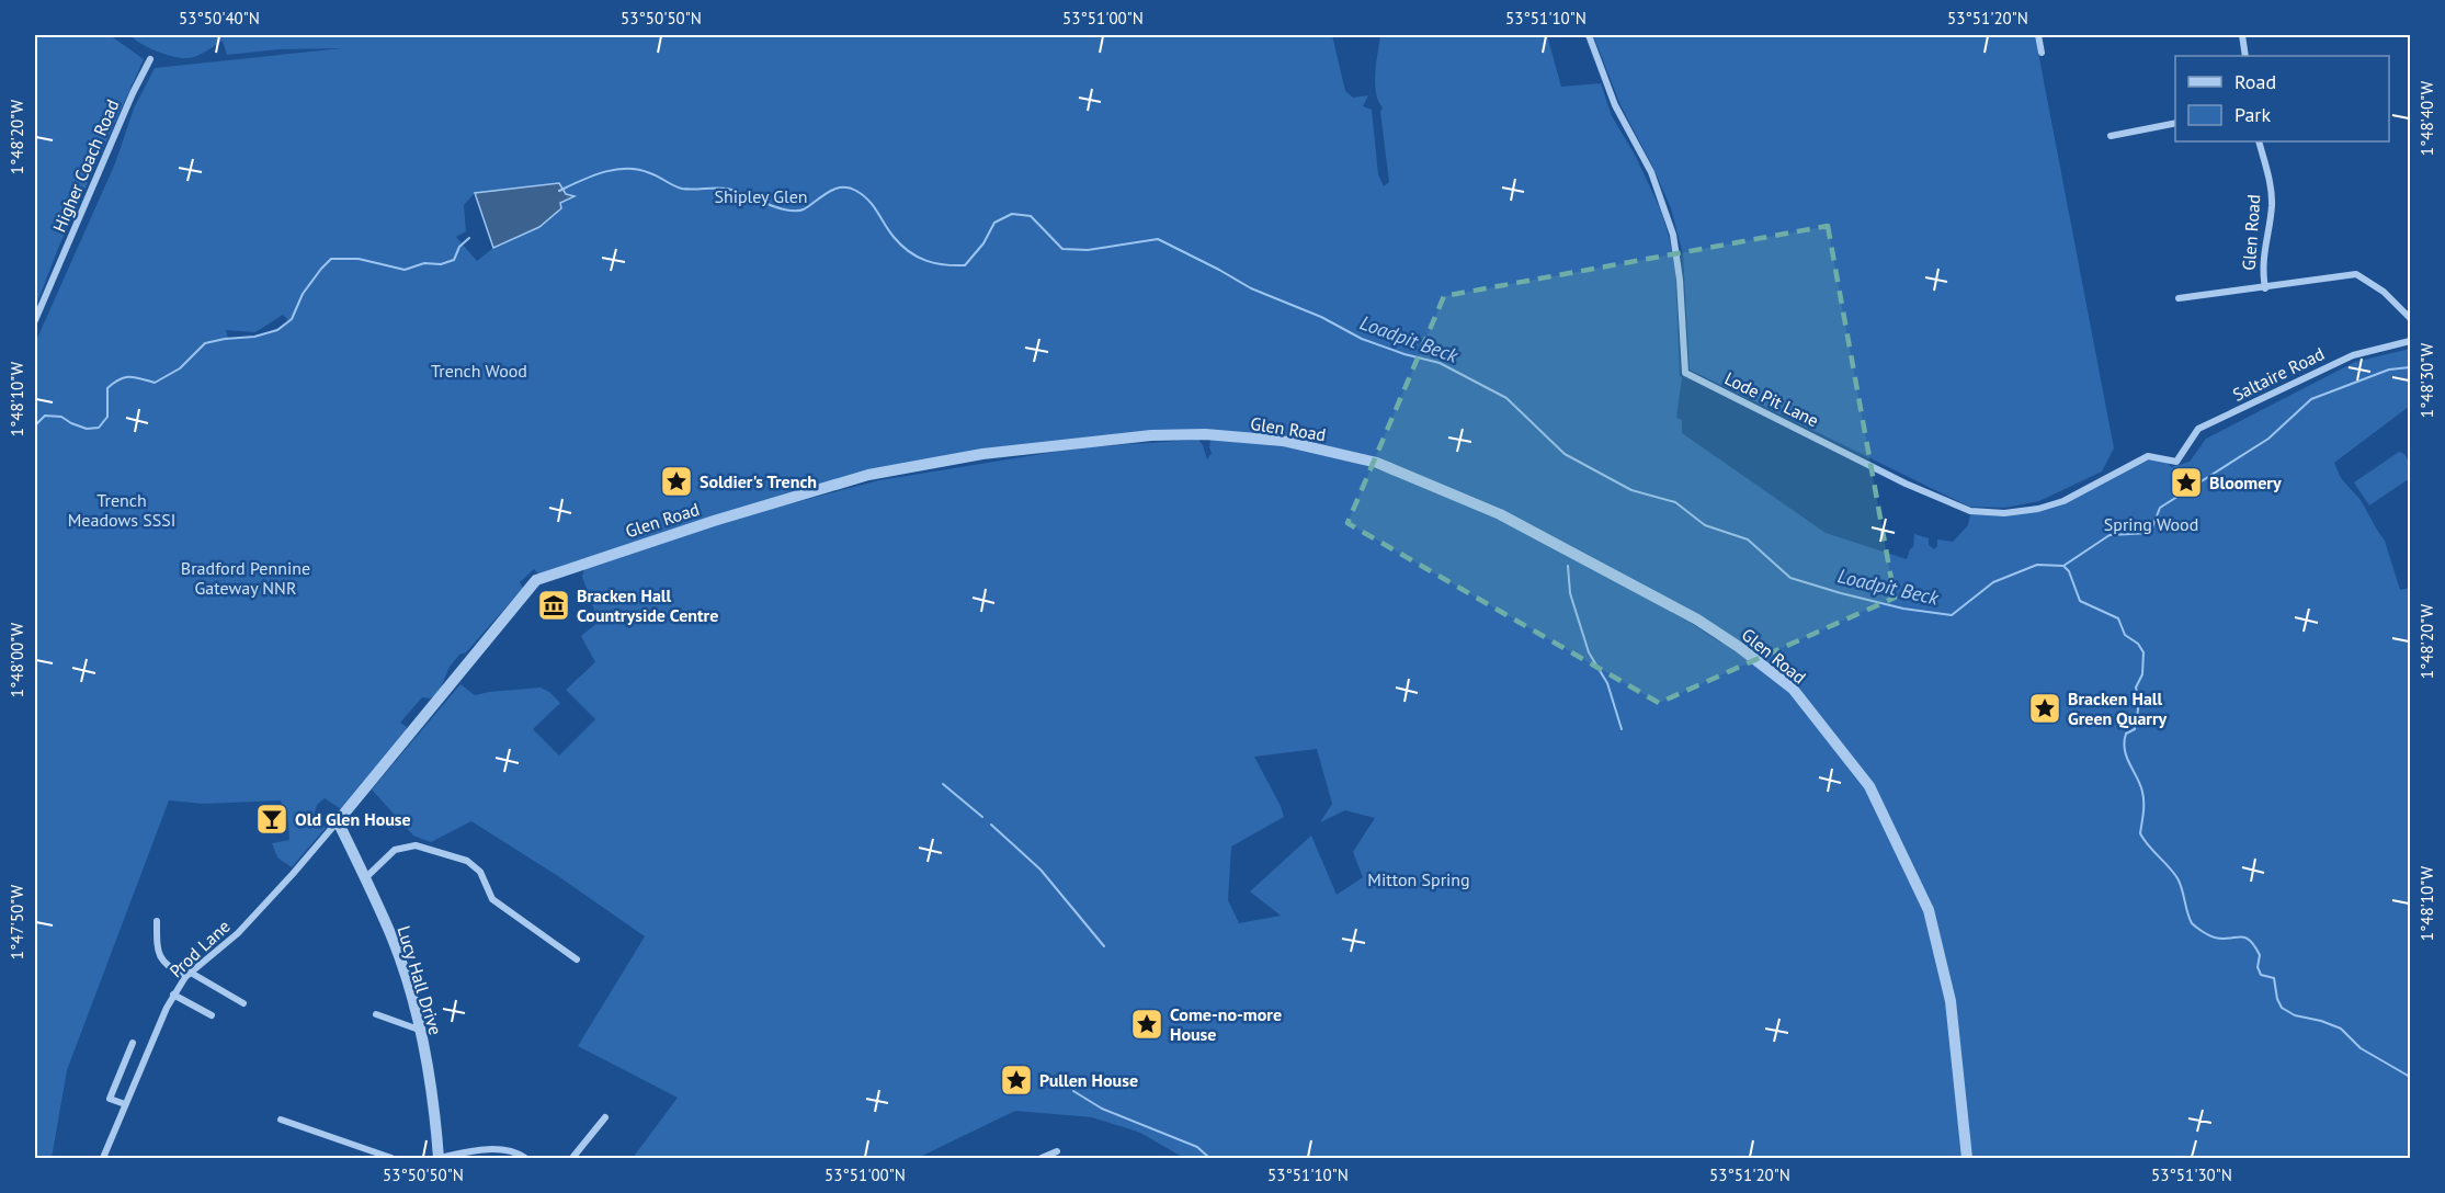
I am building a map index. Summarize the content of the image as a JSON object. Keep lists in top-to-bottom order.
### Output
{
  "streets": {
    "street": [
      "Higher Coach Road",
      "Glen Road",
      "Saltaire Road",
      "Lode Pit Lane",
      "Prod Lane",
      "Lucy Hall Drive"
    ]
  },
  "crossings": [
    ["Glen Road", "Prod Lane"],
    ["Glen Road", "Lucy Hall Drive"],
    ["Saltaire Road", "Lode Pit Lane"],
    ["Prod Lane", "Lucy Hall Drive"]
  ],
  "water": ["Loadpit Beck"],
  "parks": [
    "Shipley Glen",
    "Trench Wood",
    "Trench Meadows SSSI",
    "Spring Wood",
    "Bradford Pennine Gateway NNR",
    "Mitton Spring"
  ],
  "places": {
    "place": [
      "Soldier's Trench",
      "Bloomery",
      "Bracken Hall Green Quarry",
      "Come-no-more House",
      "Pullen House"
    ],
    "museum": ["Bracken Hall Countryside Centre"],
    "bar": ["Old Glen House"]
  },
  "legend": ["Road", "Park"],
  "coordinates": [
    "53°50'40\"N",
    "53°50'50\"N",
    "53°51'00\"N",
    "53°51'10\"N",
    "53°51'20\"N",
    "1°48'40\"W",
    "1°48'20\"W",
    "1°48'30\"W",
    "1°48'10\"W",
    "1°48'00\"W",
    "1°47'50\"W",
    "53°51'30\"N"
  ]
}
